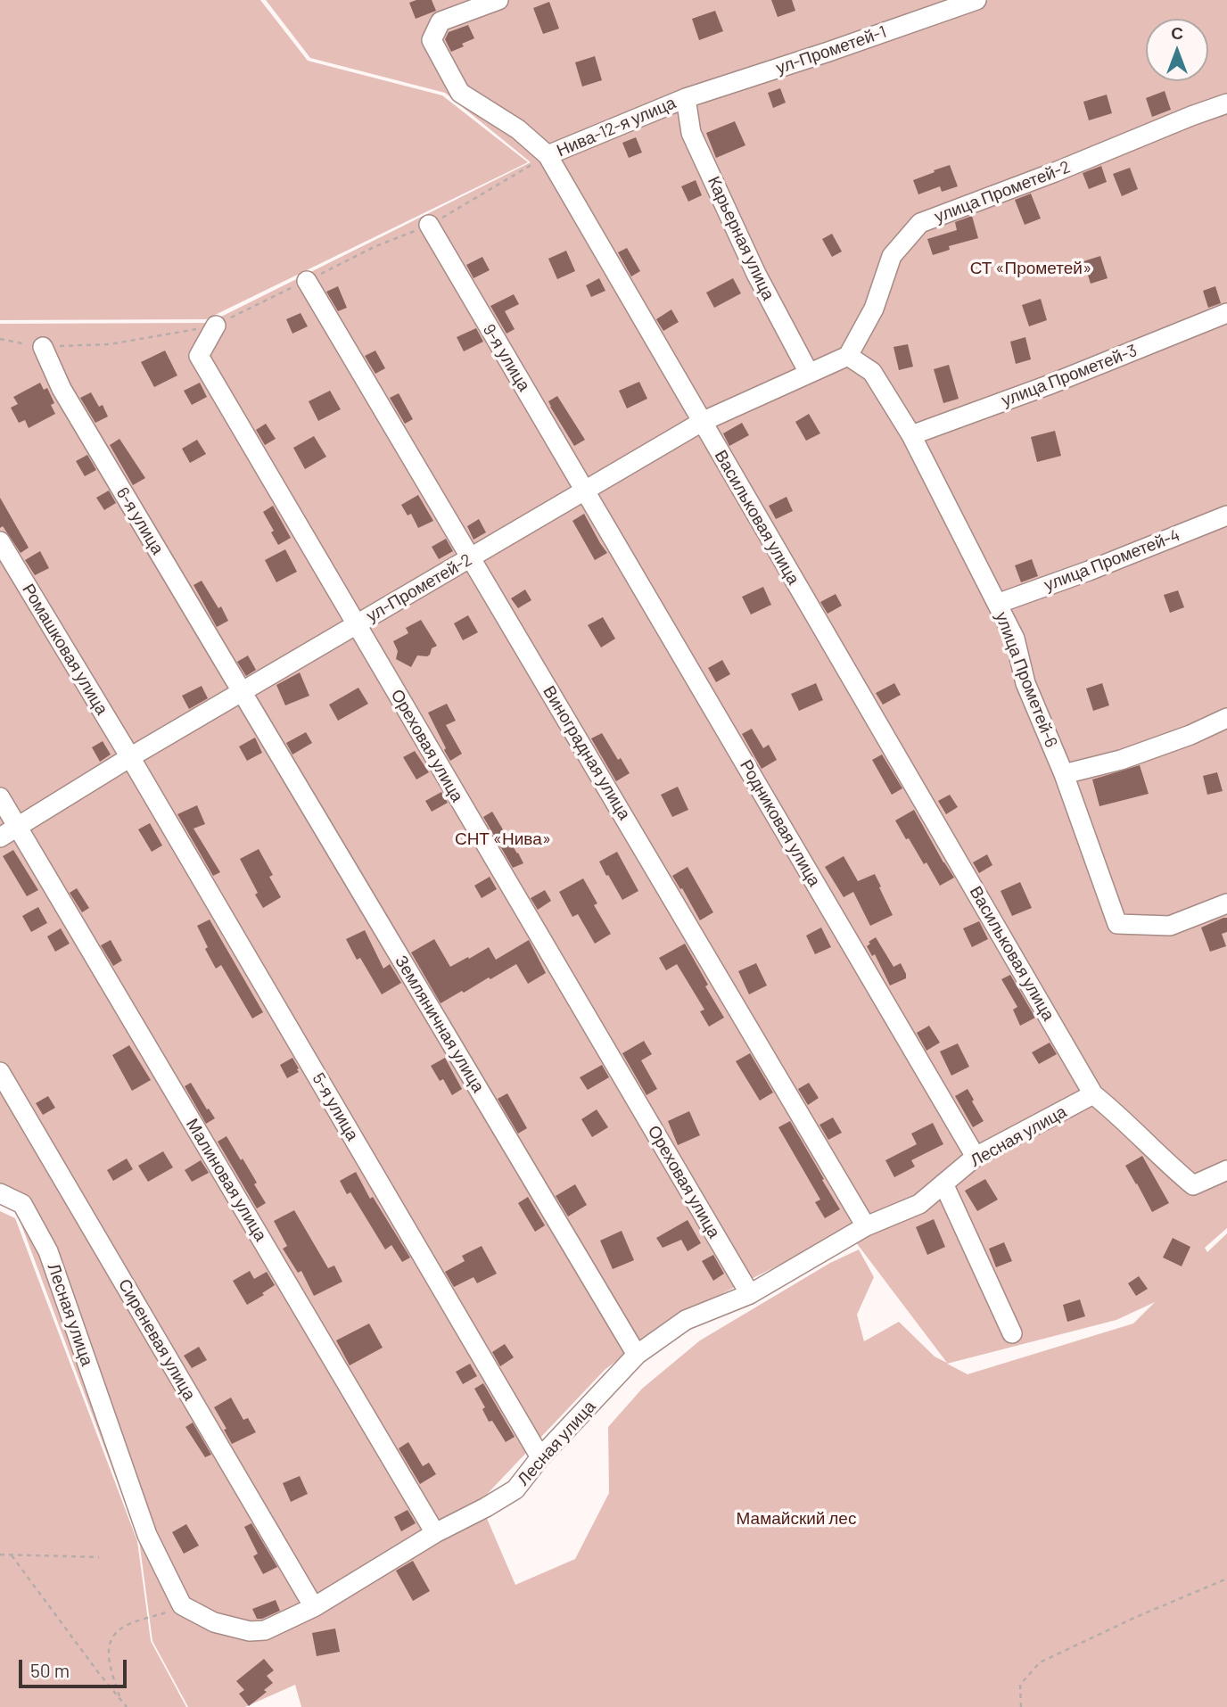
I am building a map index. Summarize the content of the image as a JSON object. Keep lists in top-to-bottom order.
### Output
{
  "streets": {
    "street": [
      "ул-Прометей-1",
      "Нива-12-я улица",
      "улица Прометей-2",
      "Карьерная улица",
      "9-я улица",
      "улица Прометей-3",
      "Васильковая улица",
      "6-я улица",
      "улица Прометей-4",
      "ул-Прометей-2",
      "Ромашковая улица",
      "улица Прометей-6",
      "Ореховая улица",
      "Виноградная улица",
      "Родниковая улица",
      "Земляничная улица",
      "5-я улица",
      "Лесная улица",
      "Малиновая улица",
      "Сиреневая улица"
    ]
  },
  "crossings": [
    ["ул-Прометей-1", "Нива-12-я улица"],
    ["ул-Прометей-1", "Карьерная улица"],
    ["Нива-12-я улица", "Карьерная улица"],
    ["Нива-12-я улица", "Васильковая улица"],
    ["улица Прометей-2", "ул-Прометей-2"],
    ["улица Прометей-2", "улица Прометей-6"],
    ["Карьерная улица", "ул-Прометей-2"],
    ["9-я улица", "ул-Прометей-2"],
    ["9-я улица", "Родниковая улица"],
    ["улица Прометей-3", "улица Прометей-6"],
    ["Васильковая улица", "ул-Прометей-2"],
    ["Васильковая улица", "Лесная улица"],
    ["6-я улица", "ул-Прометей-2"],
    ["6-я улица", "Земляничная улица"],
    ["улица Прометей-4", "улица Прометей-6"],
    ["ул-Прометей-2", "Ромашковая улица"],
    ["ул-Прометей-2", "улица Прометей-6"],
    ["ул-Прометей-2", "Ореховая улица"],
    ["ул-Прометей-2", "Виноградная улица"],
    ["ул-Прометей-2", "Родниковая улица"],
    ["ул-Прометей-2", "Земляничная улица"],
    ["ул-Прометей-2", "5-я улица"],
    ["ул-Прометей-2", "Малиновая улица"],
    ["Ромашковая улица", "5-я улица"],
    ["Ореховая улица", "Лесная улица"],
    ["Виноградная улица", "Лесная улица"],
    ["Родниковая улица", "Лесная улица"],
    ["Земляничная улица", "Лесная улица"],
    ["5-я улица", "Лесная улица"],
    ["Лесная улица", "Малиновая улица"],
    ["Лесная улица", "Сиреневая улица"]
  ],
  "parks": ["СТ «Прометей»", "СНТ «Нива»", "Мамайский лес"],
  "scale_bar": "50 m",
  "north": "top"
}
